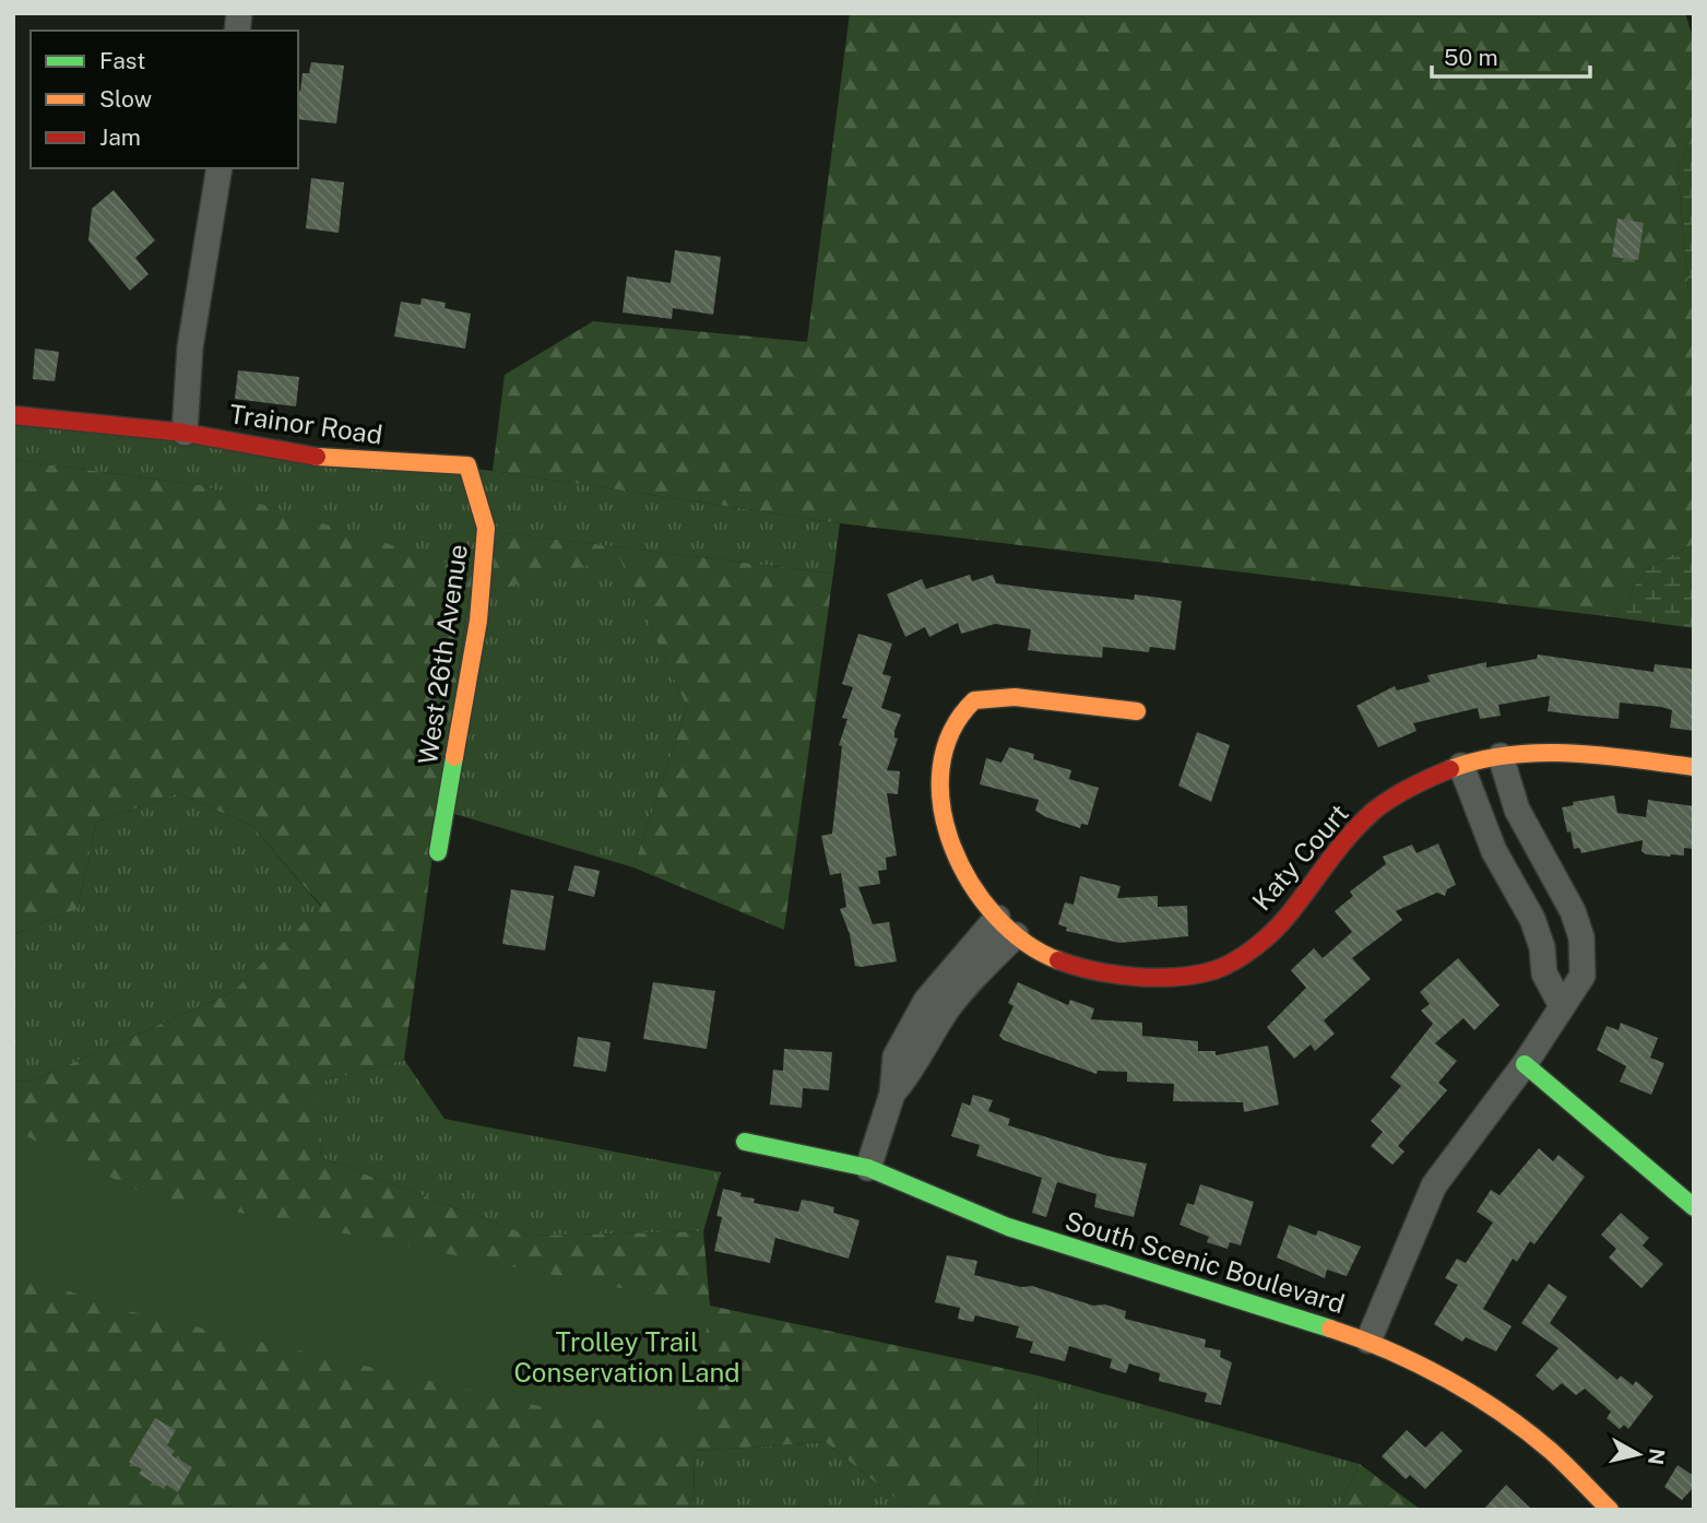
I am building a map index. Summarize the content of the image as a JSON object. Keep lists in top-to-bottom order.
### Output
{
  "streets": {
    "street": [
      "Trainor Road",
      "West 26th Avenue",
      "Katy Court",
      "South Scenic Boulevard"
    ]
  },
  "crossings": [
    ["Trainor Road", "West 26th Avenue"]
  ],
  "parks": ["Trolley Trail Conservation Land"],
  "legend": ["Fast", "Slow", "Jam"],
  "scale_bar": "50 m",
  "north": "right"
}
